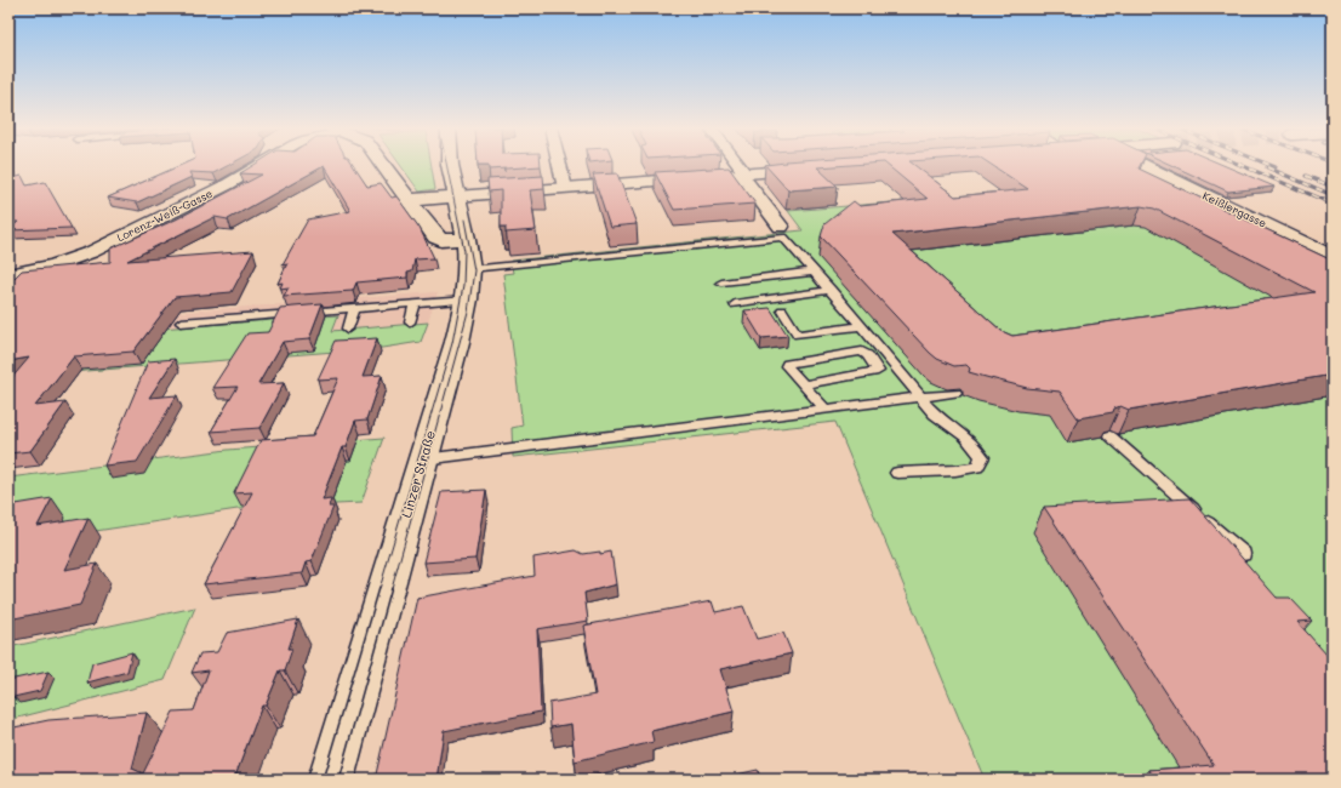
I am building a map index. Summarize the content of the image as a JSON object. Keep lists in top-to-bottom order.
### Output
{
  "streets": {
    "main road": ["Keißlergasse", "Linzer Straße"],
    "street": ["Lorenz-Weiß-Gasse"]
  }
}
